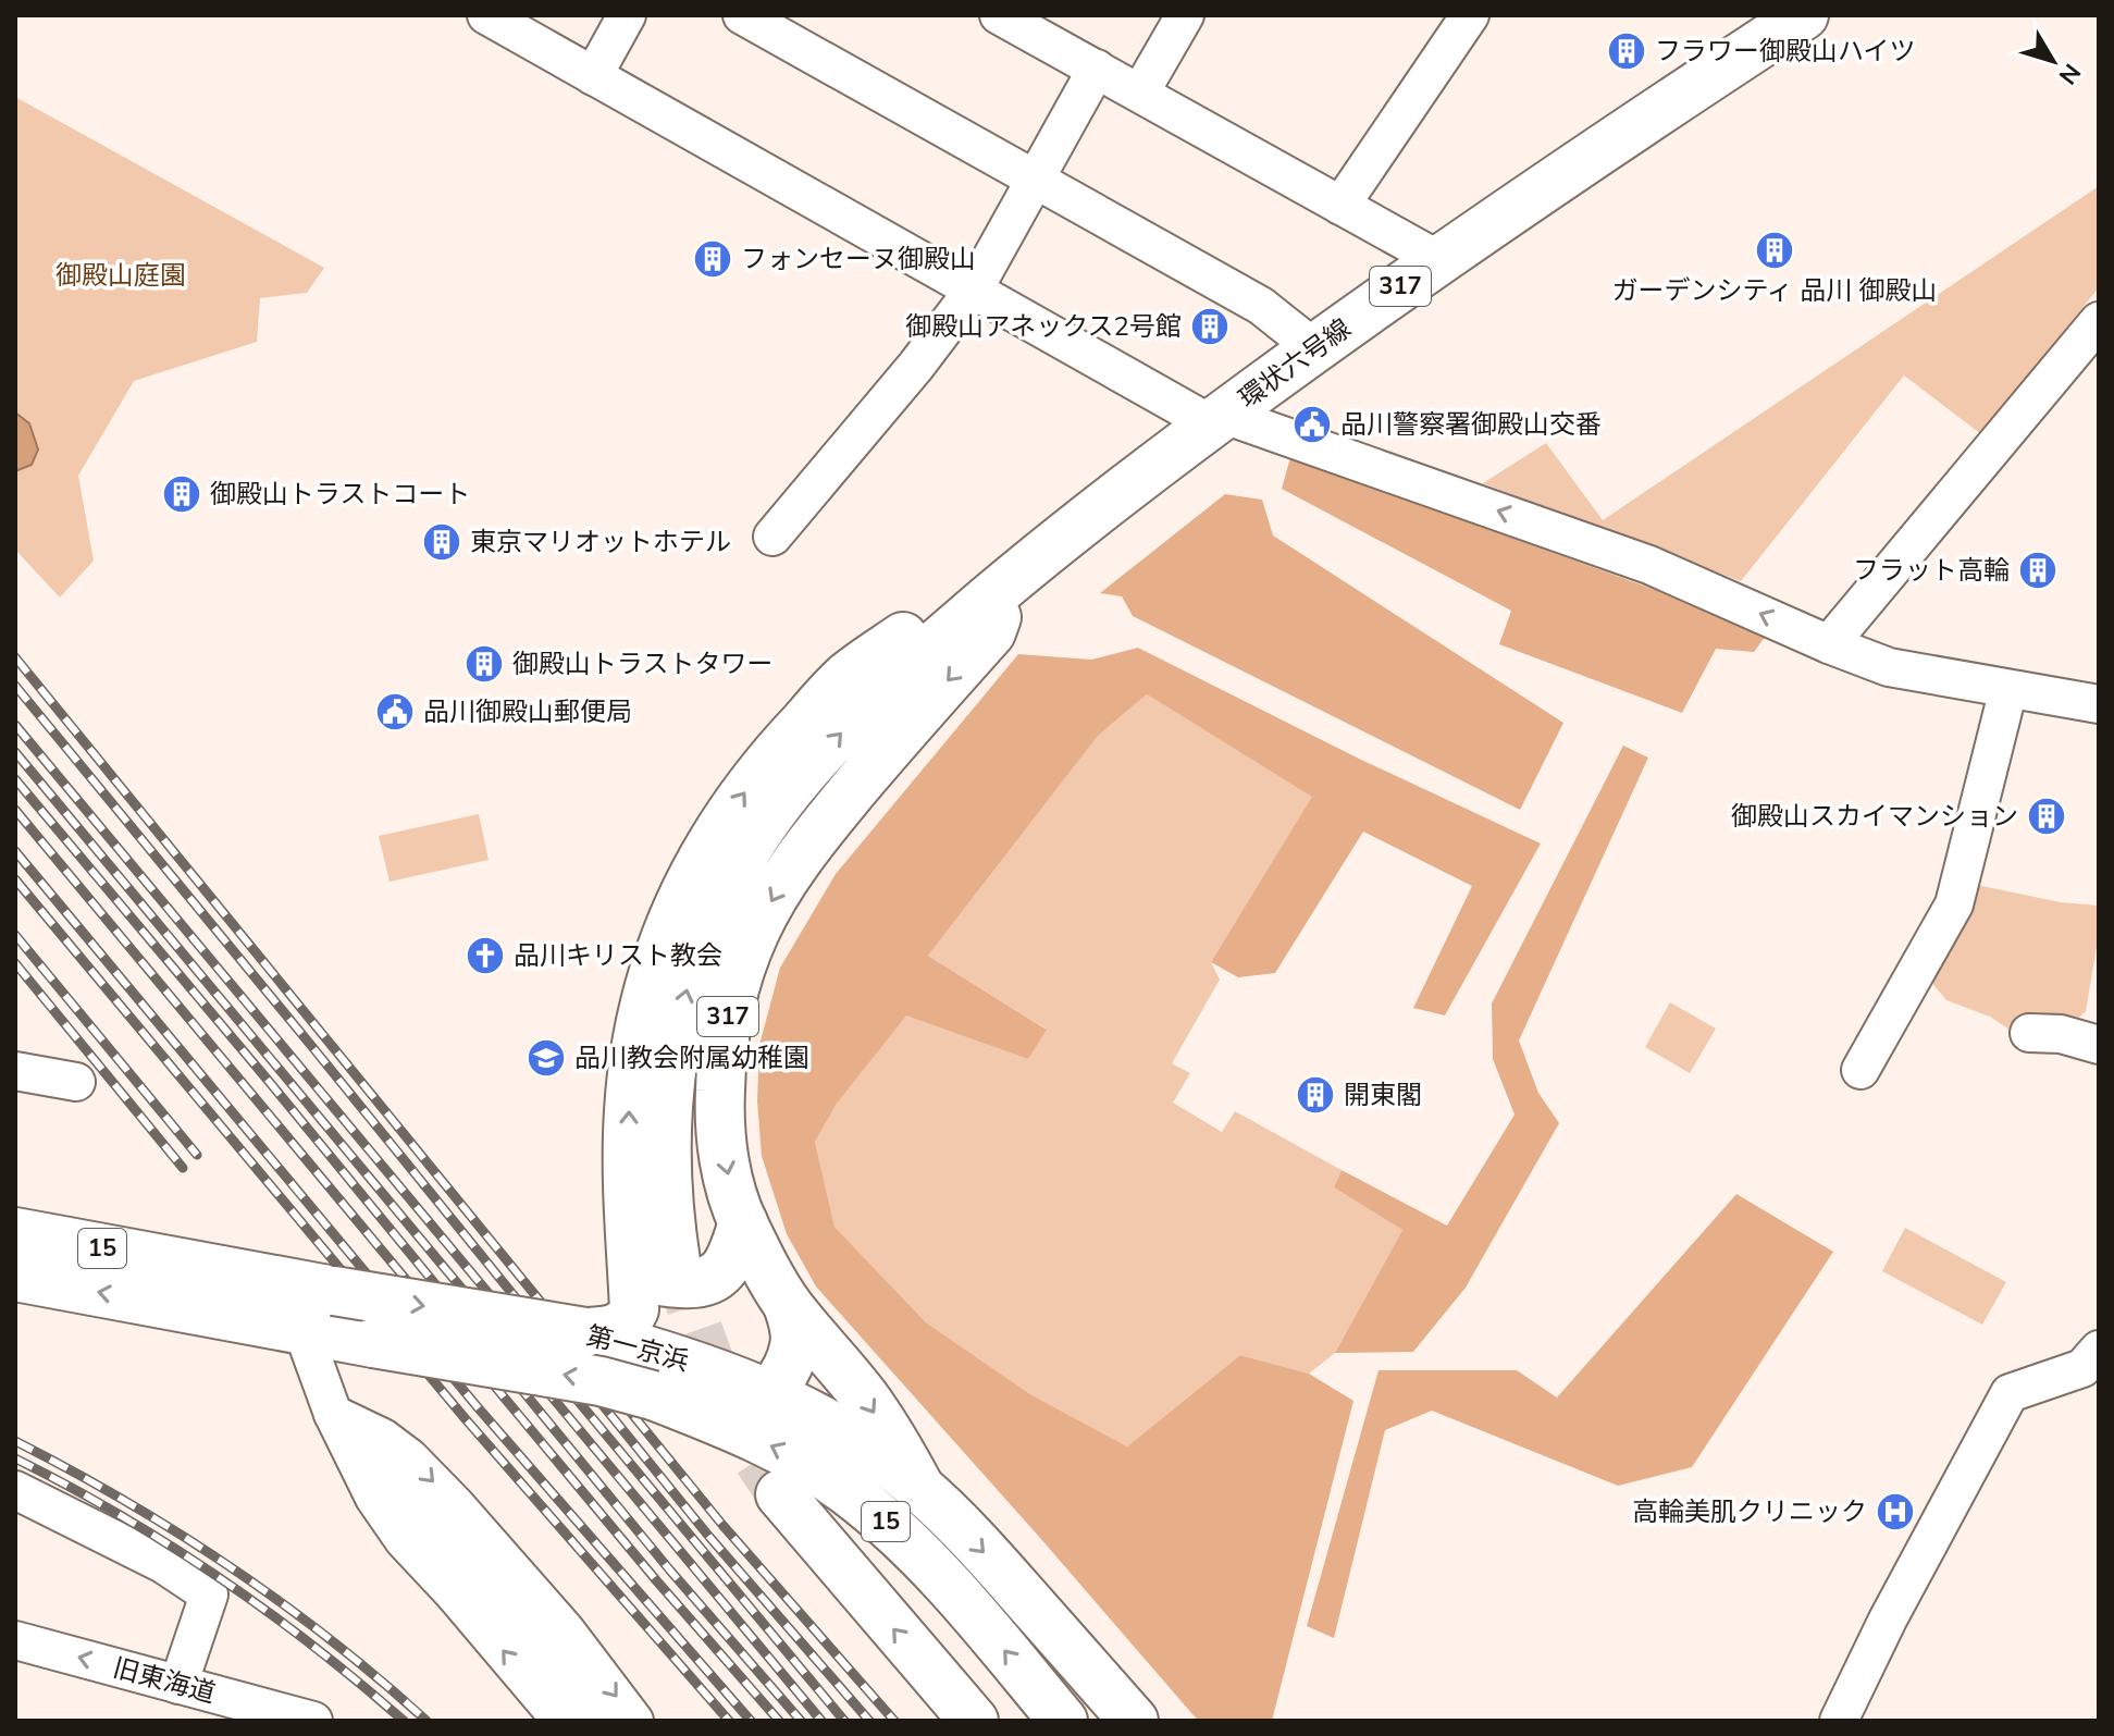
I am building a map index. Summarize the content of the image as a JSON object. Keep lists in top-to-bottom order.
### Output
{
  "streets": {
    "main road": [
      "317",
      "環状六号線",
      "15",
      "第一京浜"
    ],
    "street": ["旧東海道"]
  },
  "crossings": [
    ["317", "環状六号線"],
    ["317", "第一京浜"]
  ],
  "one_way": ["旧東海道"],
  "parks": ["御殿山庭園"],
  "places": {
    "building": [
      "フラワー御殿山ハイツ",
      "ガーデンシティ 品川 御殿山",
      "フォンセーヌ御殿山",
      "御殿山アネックス2号館",
      "御殿山トラストコート",
      "東京マリオットホテル",
      "フラット高輪",
      "御殿山トラストタワー",
      "御殿山スカイマンション",
      "開東閣"
    ],
    "public building": ["品川警察署御殿山交番", "品川御殿山郵便局"],
    "church": ["品川キリスト教会"],
    "school or university": ["品川教会附属幼稚園"],
    "hospital": ["高輪美肌クリニック"]
  },
  "north": "bottom right"
}
